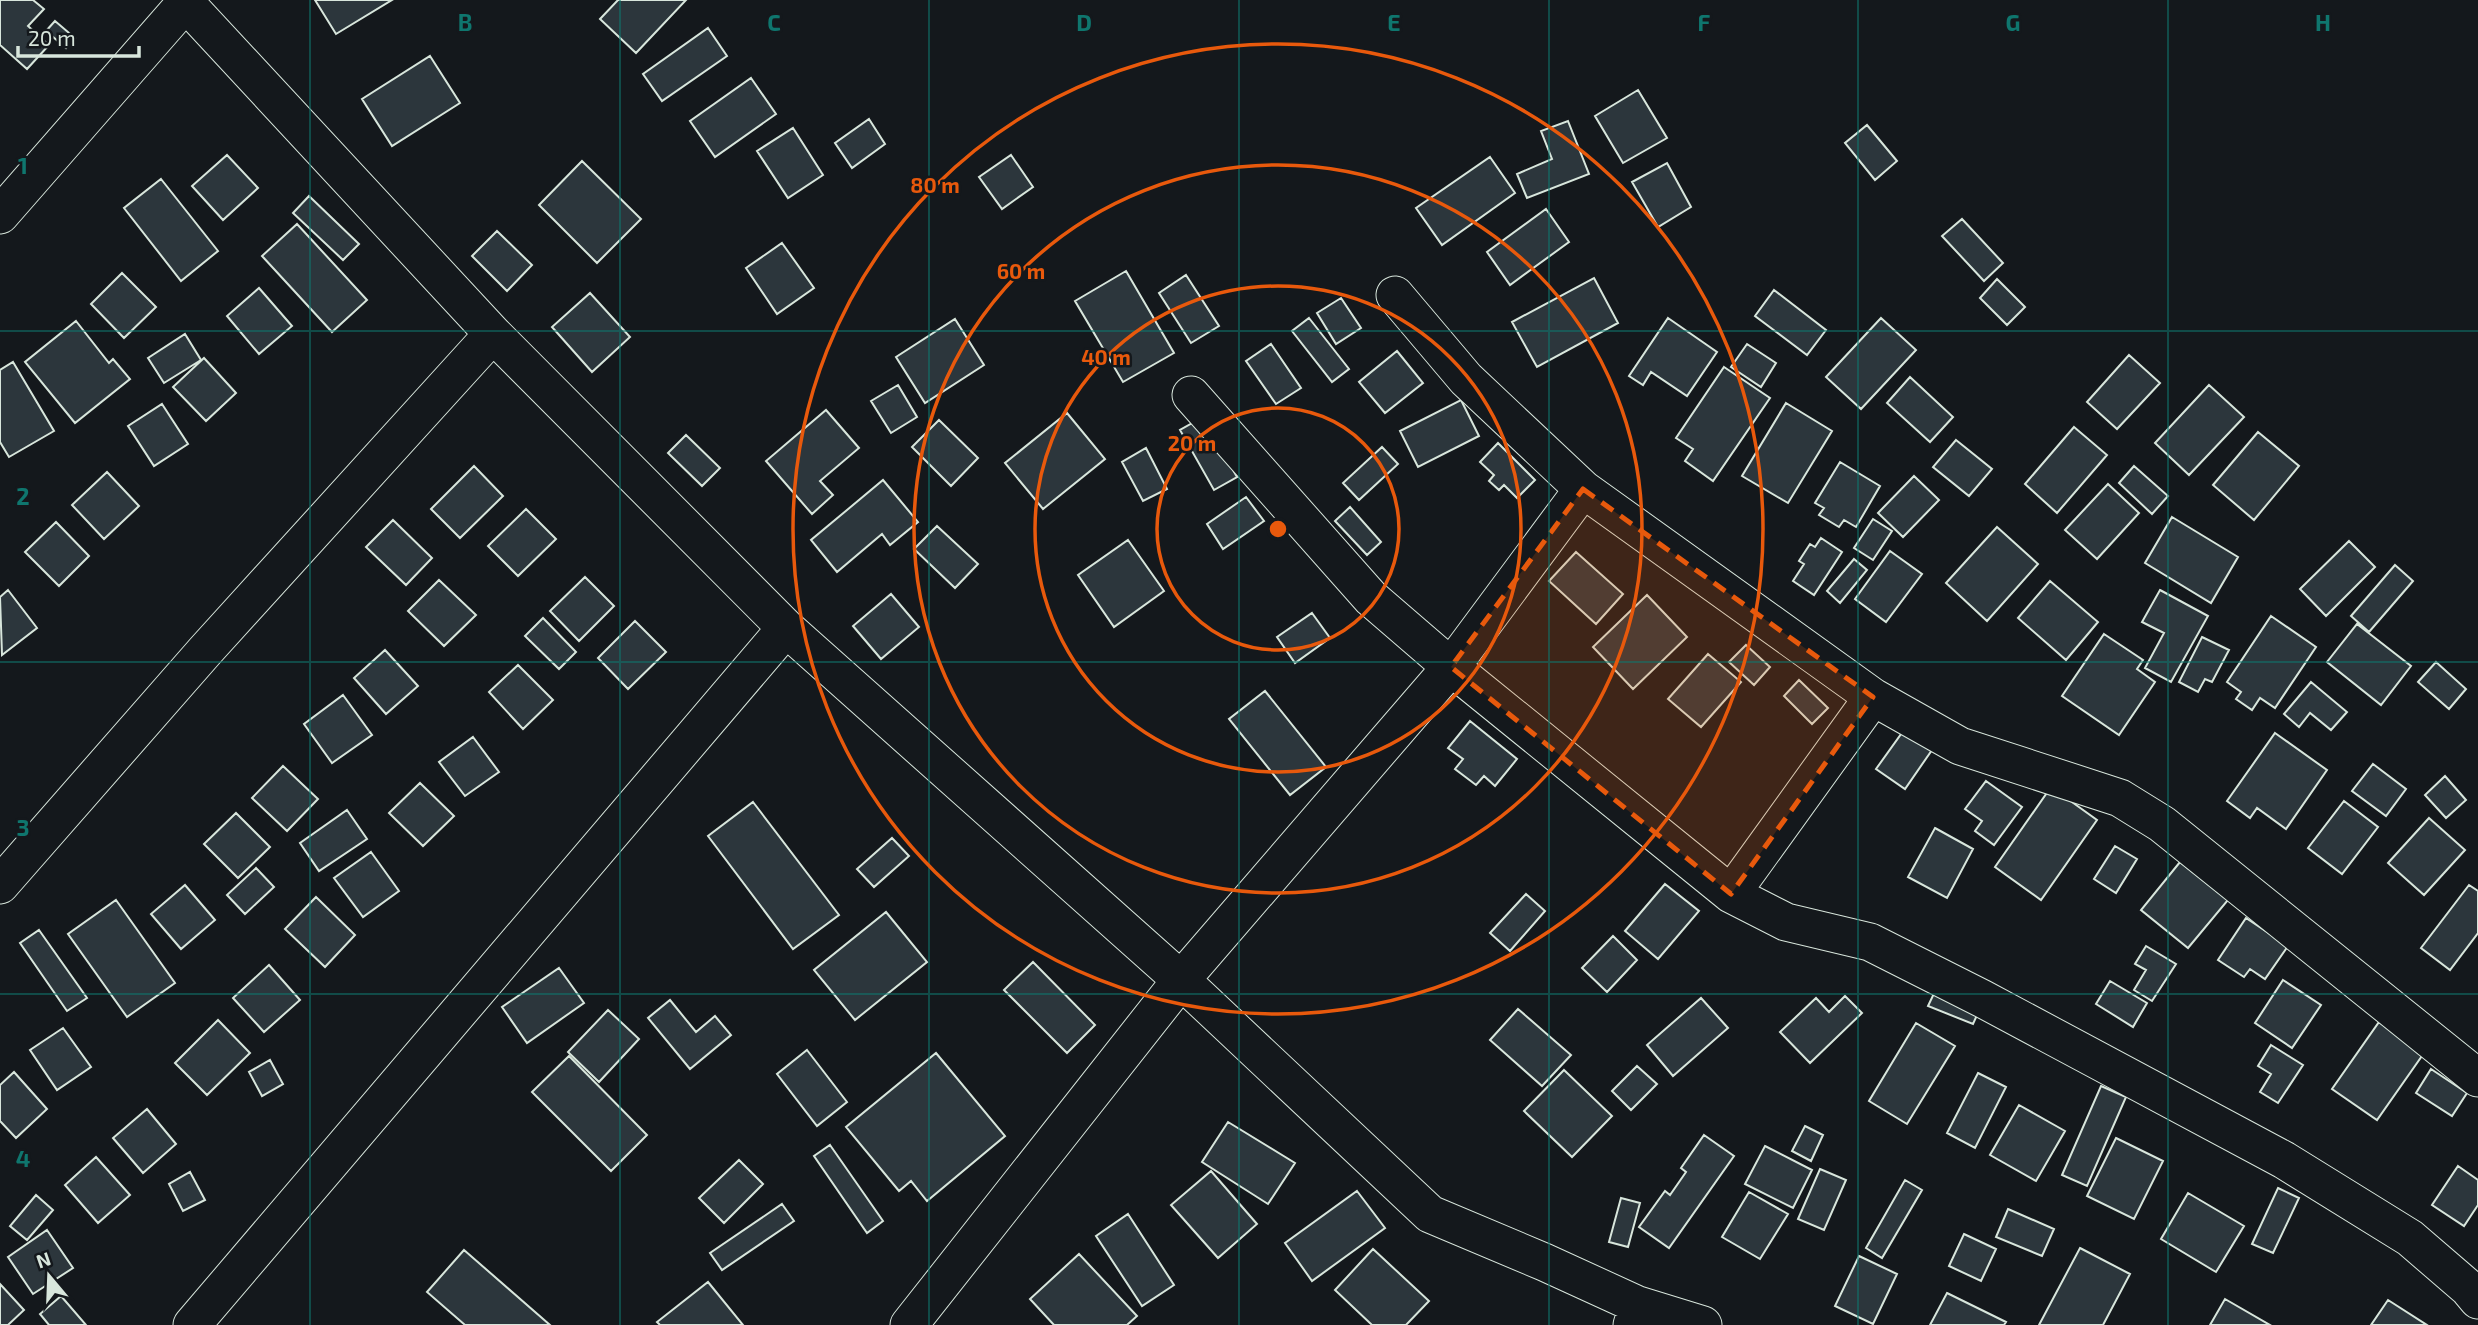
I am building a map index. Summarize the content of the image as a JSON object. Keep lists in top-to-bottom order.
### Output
{
  "scale_bar": "20 m",
  "north": "top",
  "grid": {
    "columns": [
      "B",
      "C",
      "D",
      "E",
      "F",
      "G",
      "H"
    ],
    "rows": [
      "1",
      "2",
      "3",
      "4"
    ]
  },
  "rings": [
    "80 m",
    "60 m",
    "40 m",
    "20 m"
  ]
}
